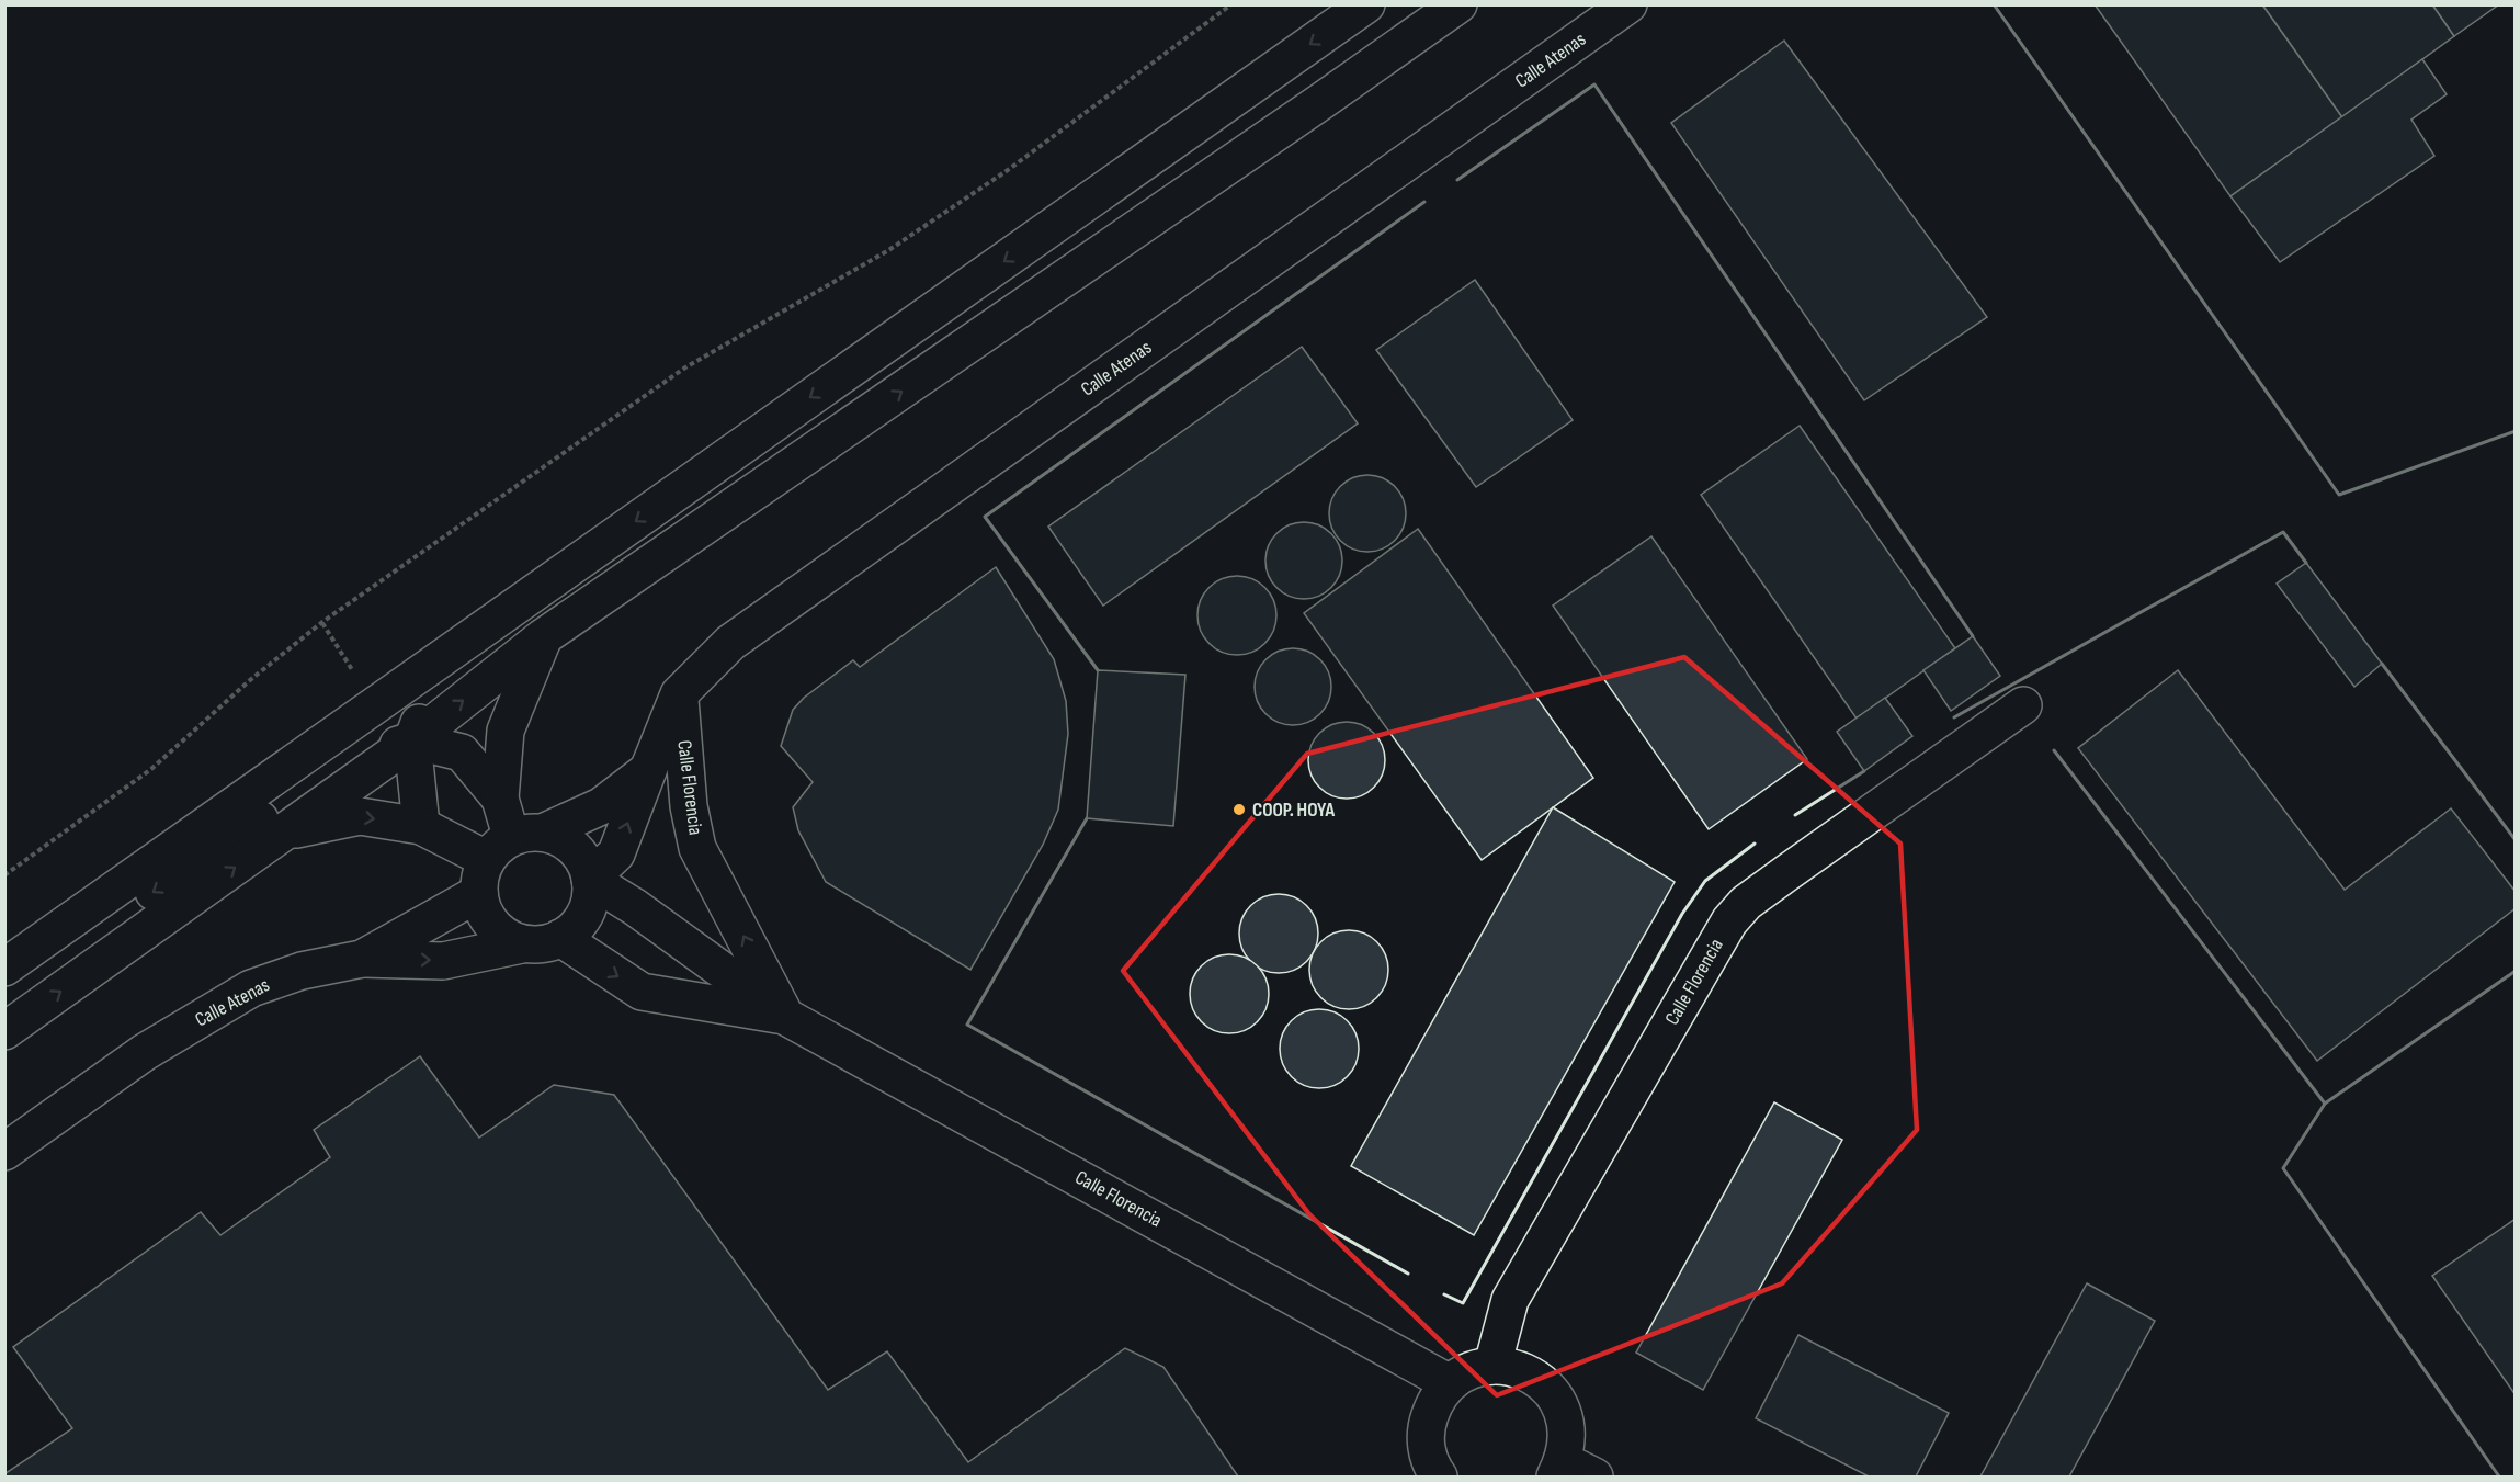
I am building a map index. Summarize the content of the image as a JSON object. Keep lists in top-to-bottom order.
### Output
{
  "streets": {
    "main road": ["Calle Atenas", "Calle Florencia"]
  },
  "crossings": [
    ["Calle Atenas", "Calle Florencia"]
  ],
  "places": ["COOP. HOYA"]
}
